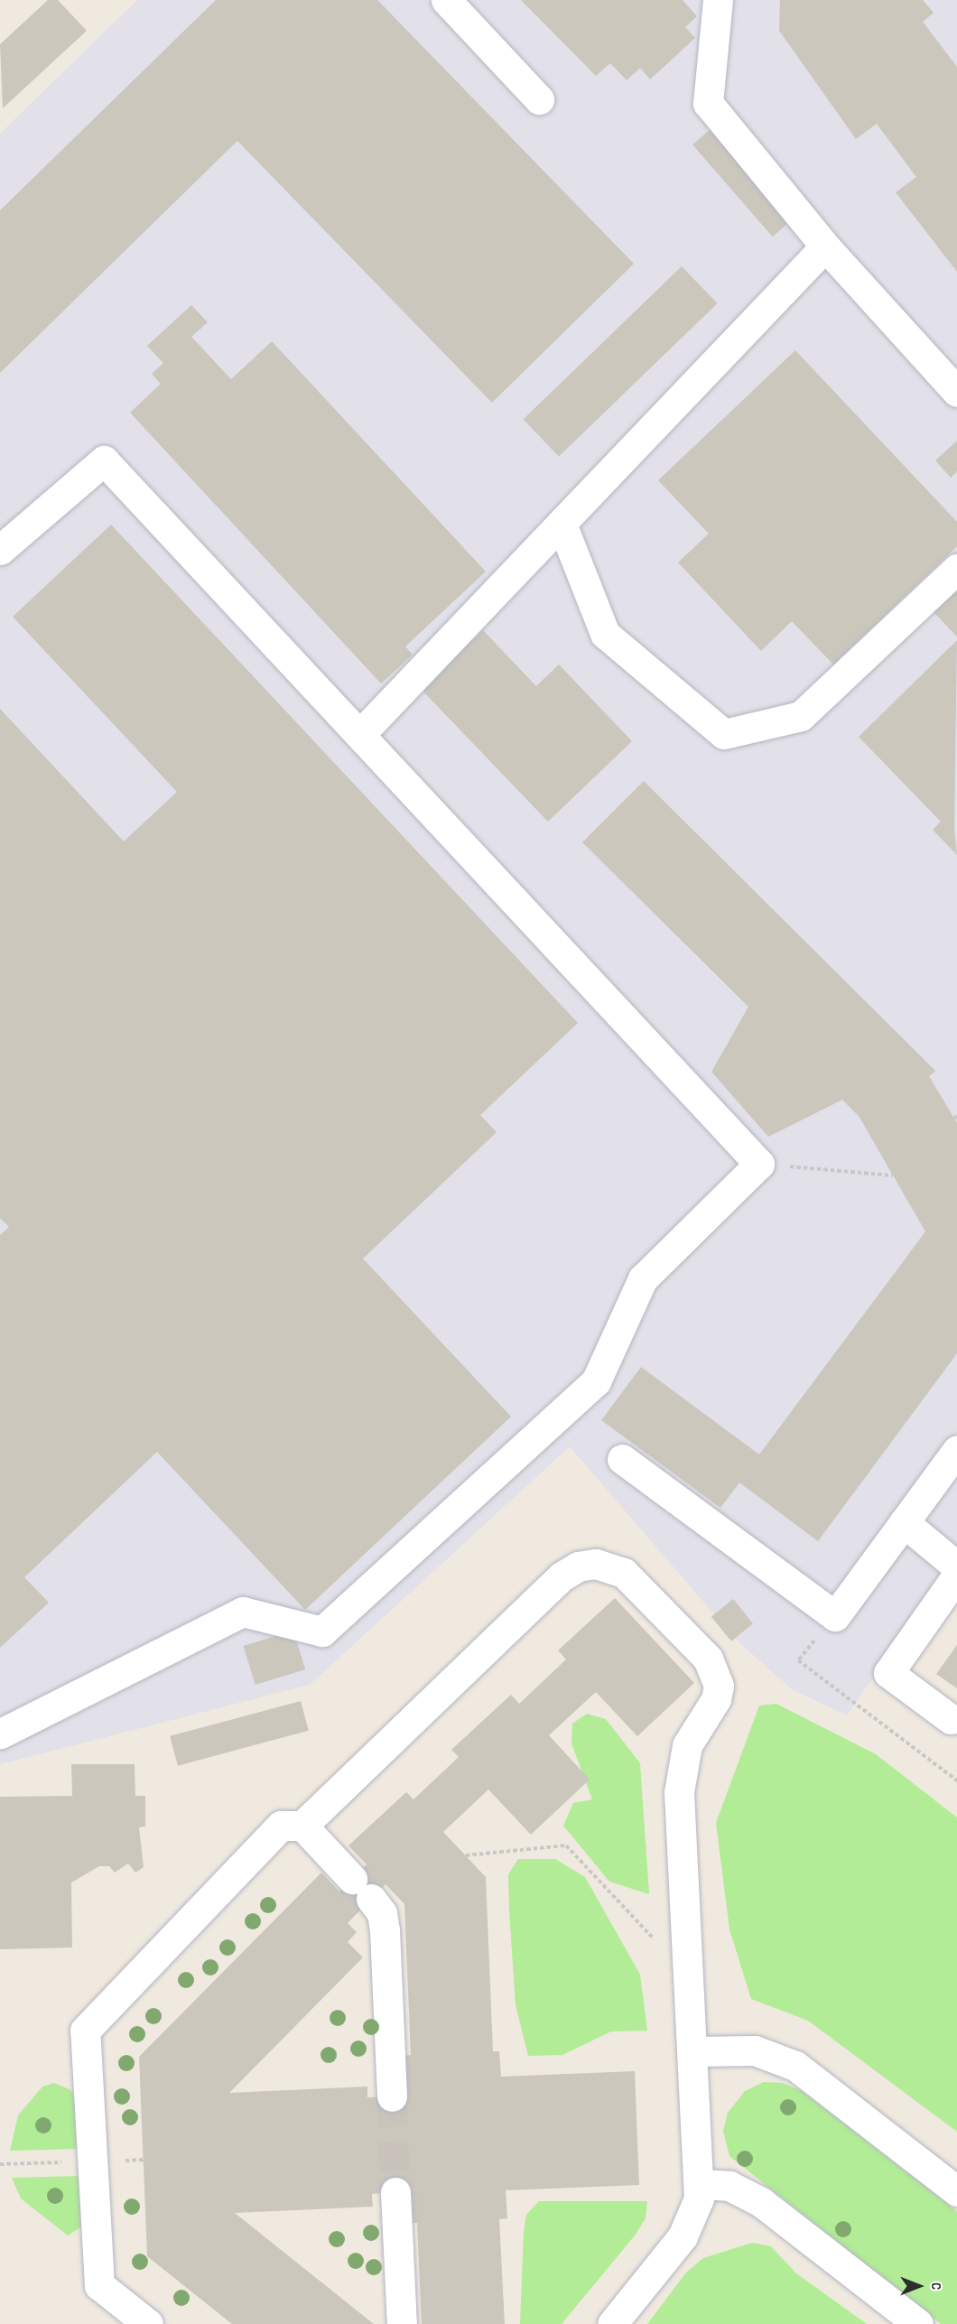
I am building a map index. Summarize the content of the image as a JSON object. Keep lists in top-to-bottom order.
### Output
{
  "north": "right"
}
